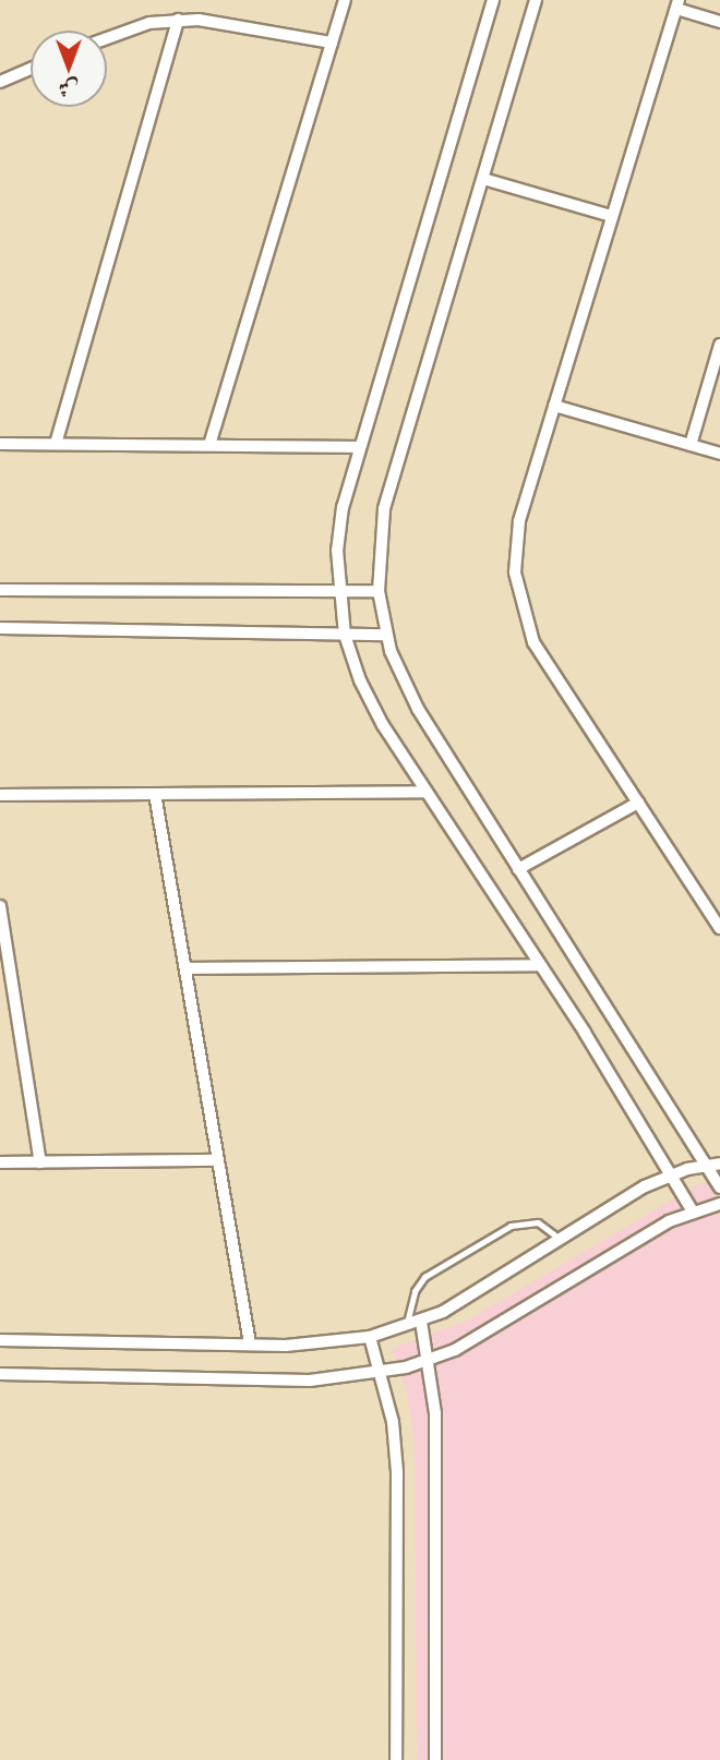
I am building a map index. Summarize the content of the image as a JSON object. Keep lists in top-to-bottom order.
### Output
{
  "north": "bottom"
}
